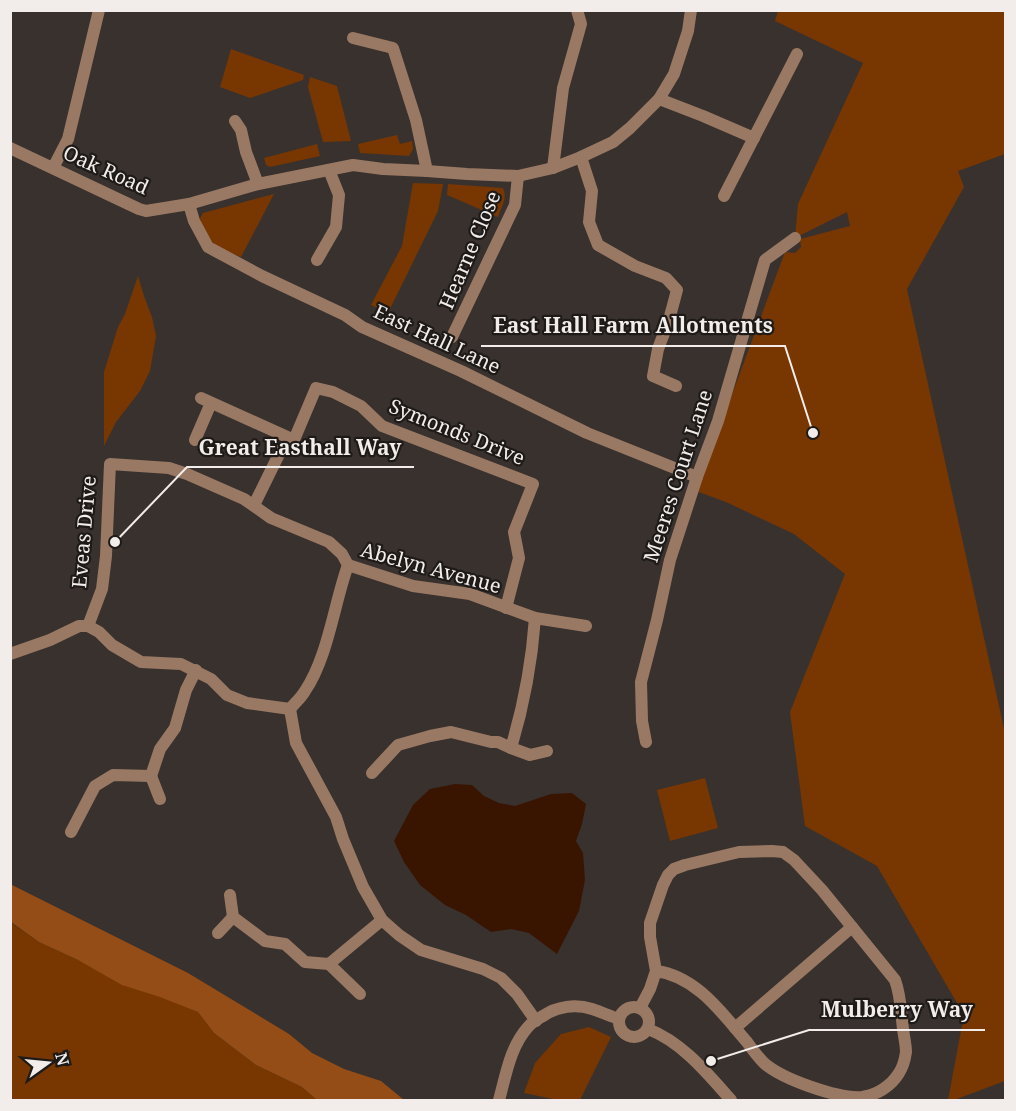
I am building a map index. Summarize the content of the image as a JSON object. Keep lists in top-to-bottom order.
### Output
{
  "streets": {
    "street": [
      "Oak Road",
      "Hearne Close",
      "East Hall Lane",
      "Symonds Drive",
      "Meeres Court Lane",
      "Eveas Drive",
      "Abelyn Avenue"
    ]
  },
  "crossings": [
    ["Oak Road", "Hearne Close"],
    ["Oak Road", "East Hall Lane"],
    ["East Hall Lane", "Meeres Court Lane"],
    ["Symonds Drive", "Abelyn Avenue"]
  ],
  "places": ["East Hall Farm Allotments", "Great Easthall Way", "Mulberry Way"],
  "north": "right"
}
